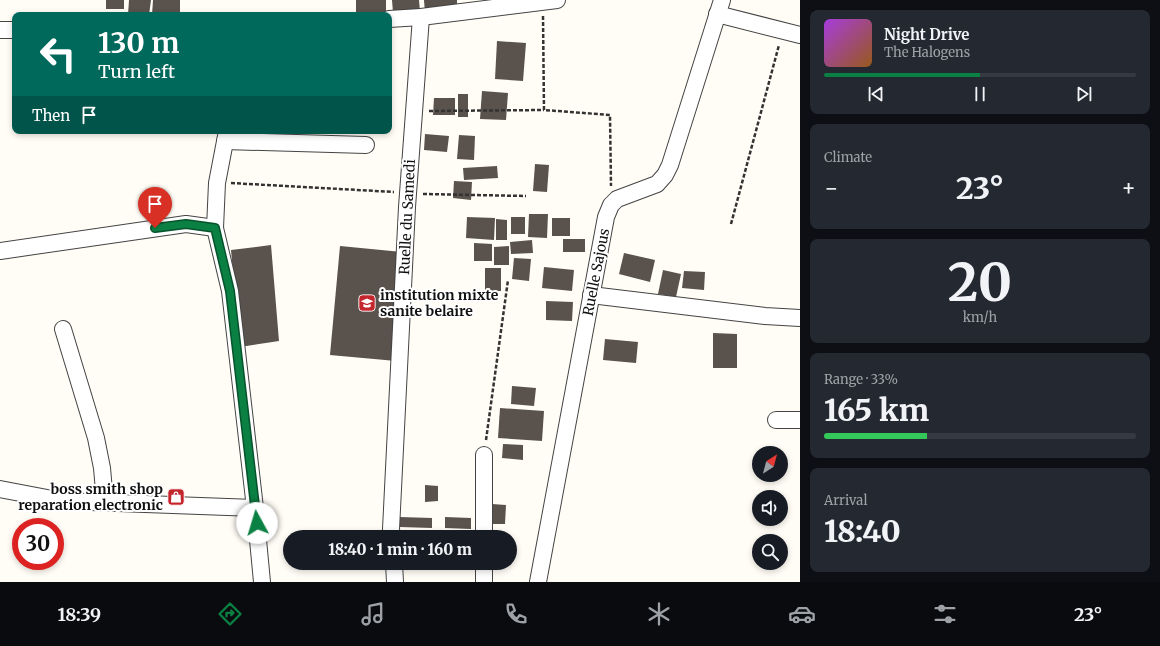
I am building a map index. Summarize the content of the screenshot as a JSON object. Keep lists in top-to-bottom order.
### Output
{
  "streets": {
    "street": ["Ruelle du Samedi", "Ruelle Sajous"]
  },
  "places": {
    "school or university": ["institution mixte sanite belaire"],
    "shop": ["boss smith shop reparation electronic"]
  },
  "north": "top right",
  "page": {
    "turn": ["130 m", "Turn left"],
    "song": ["Night Drive", "The Halogens"],
    "then": "Then",
    "tile": [
      "Climate",
      ["20", "km/h"],
      ["Range · 33%", "165 km"],
      ["Arrival", "18:40"]
    ],
    "heat": ["−", "23°", "+"],
    "limit": "30",
    "trip": "18:40 · 1 min · 160 m",
    "tabs": ["18:39", "23°"]
  }
}
